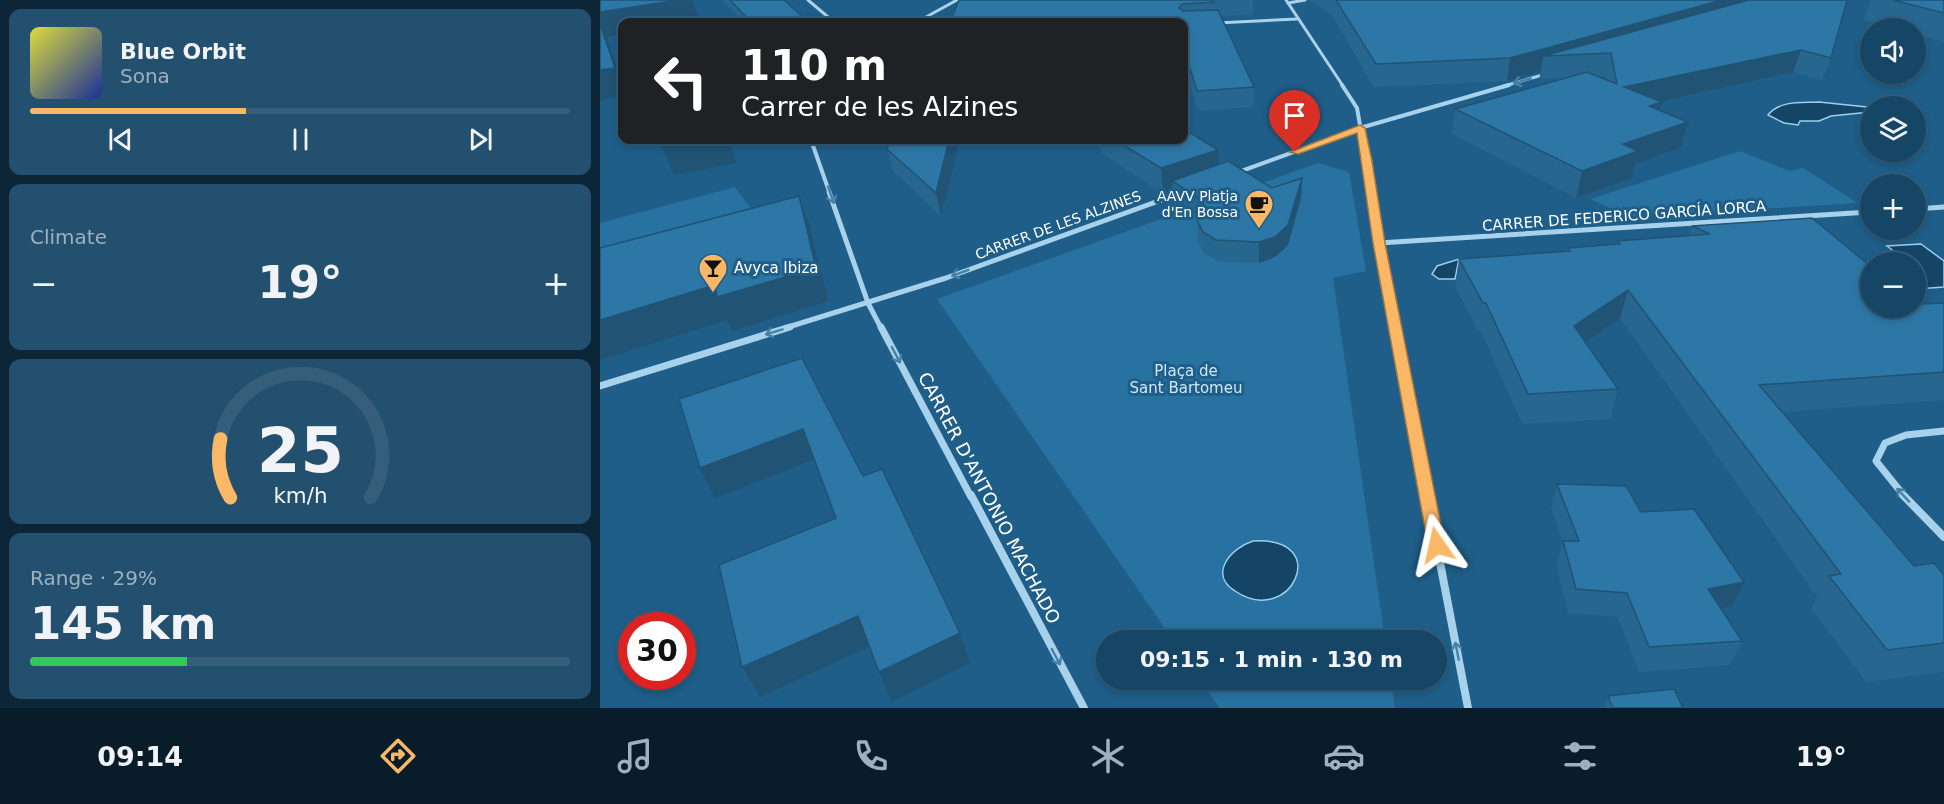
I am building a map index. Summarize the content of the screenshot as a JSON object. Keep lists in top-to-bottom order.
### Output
{
  "streets": {
    "street": ["CARRER DE FEDERICO GARCÍA LORCA", "CARRER DE LES ALZINES", "CARRER D'ANTONIO MACHADO"]
  },
  "crossings": [
    ["CARRER DE LES ALZINES", "CARRER D'ANTONIO MACHADO"]
  ],
  "one_way": ["CARRER DE LES ALZINES", "CARRER D'ANTONIO MACHADO"],
  "parks": ["Plaça de Sant Bartomeu"],
  "places": {
    "cafe": ["AAVV Platja d'En Bossa"],
    "bar": ["Avyca Ibiza"]
  },
  "page": {
    "map_buttons": ["+", "−"],
    "turn": ["110 m", "Carrer de les Alzines"],
    "song": ["Blue Orbit", "Sona"],
    "tile": [
      "Climate",
      ["Range · 29%", "145 km"]
    ],
    "heat": ["−", "19°", "+"],
    "limit": "30",
    "trip": "09:15 · 1 min · 130 m",
    "tabs": ["09:14", "19°"],
    "gauge": ["25", "km/h"]
  }
}
